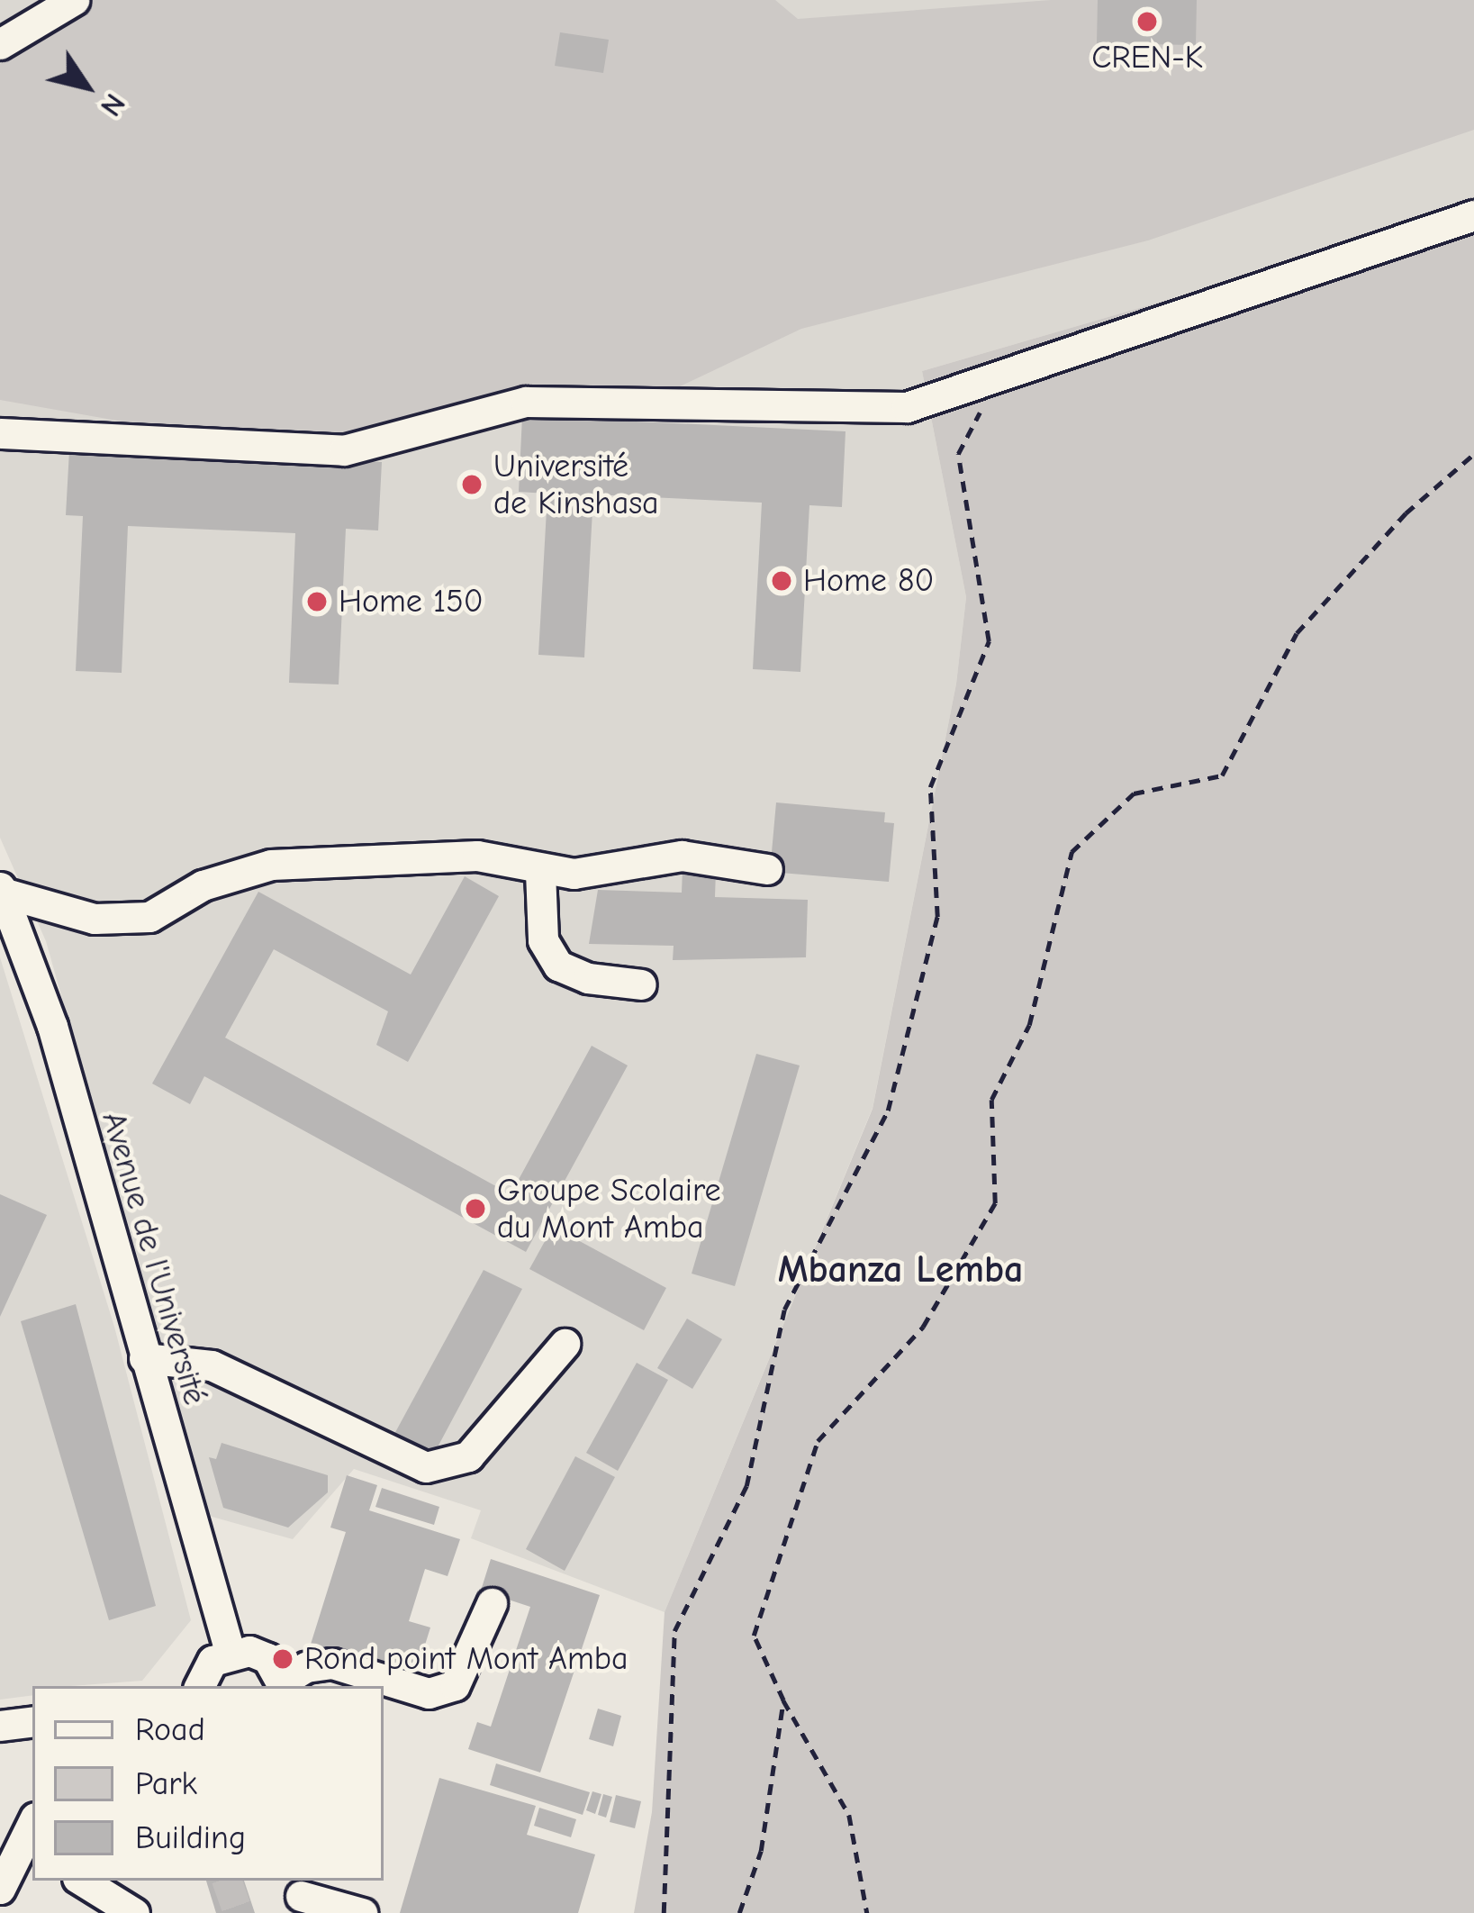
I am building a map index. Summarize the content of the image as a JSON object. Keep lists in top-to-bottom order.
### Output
{
  "streets": {
    "street": ["Avenue de l'Université"]
  },
  "districts": ["Mbanza Lemba"],
  "places": [
    "CREN-K",
    "Université de Kinshasa",
    "Home 80",
    "Home 150",
    "Groupe Scolaire du Mont Amba",
    "Rond point Mont Amba"
  ],
  "legend": ["Road", "Park", "Building"],
  "north": "bottom right"
}
